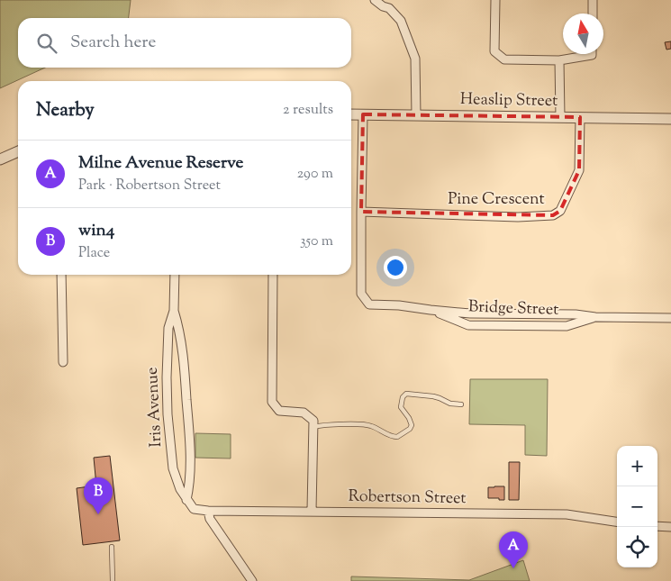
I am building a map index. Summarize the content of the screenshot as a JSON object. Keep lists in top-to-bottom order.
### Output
{
  "streets": {
    "street": [
      "Heaslip Street",
      "Pine Crescent",
      "Bridge Street",
      "Iris Avenue",
      "Robertson Street"
    ]
  },
  "crossings": [
    ["Heaslip Street", "Pine Crescent"],
    ["Heaslip Street", "Bridge Street"],
    ["Pine Crescent", "Bridge Street"],
    ["Iris Avenue", "Robertson Street"]
  ],
  "north": "top",
  "page": {
    "search": "Search here",
    "heading": ["Nearby", "2 results"],
    "list": [
      {
        "mark": "A",
        "name": "Milne Avenue Reserve",
        "note": "Park · Robertson Street",
        "value": "290 m"
      },
      {
        "mark": "B",
        "name": "win4",
        "note": "Place",
        "value": "350 m"
      }
    ],
    "map_buttons": ["+", "−"],
    "pins": ["B", "A"]
  }
}
